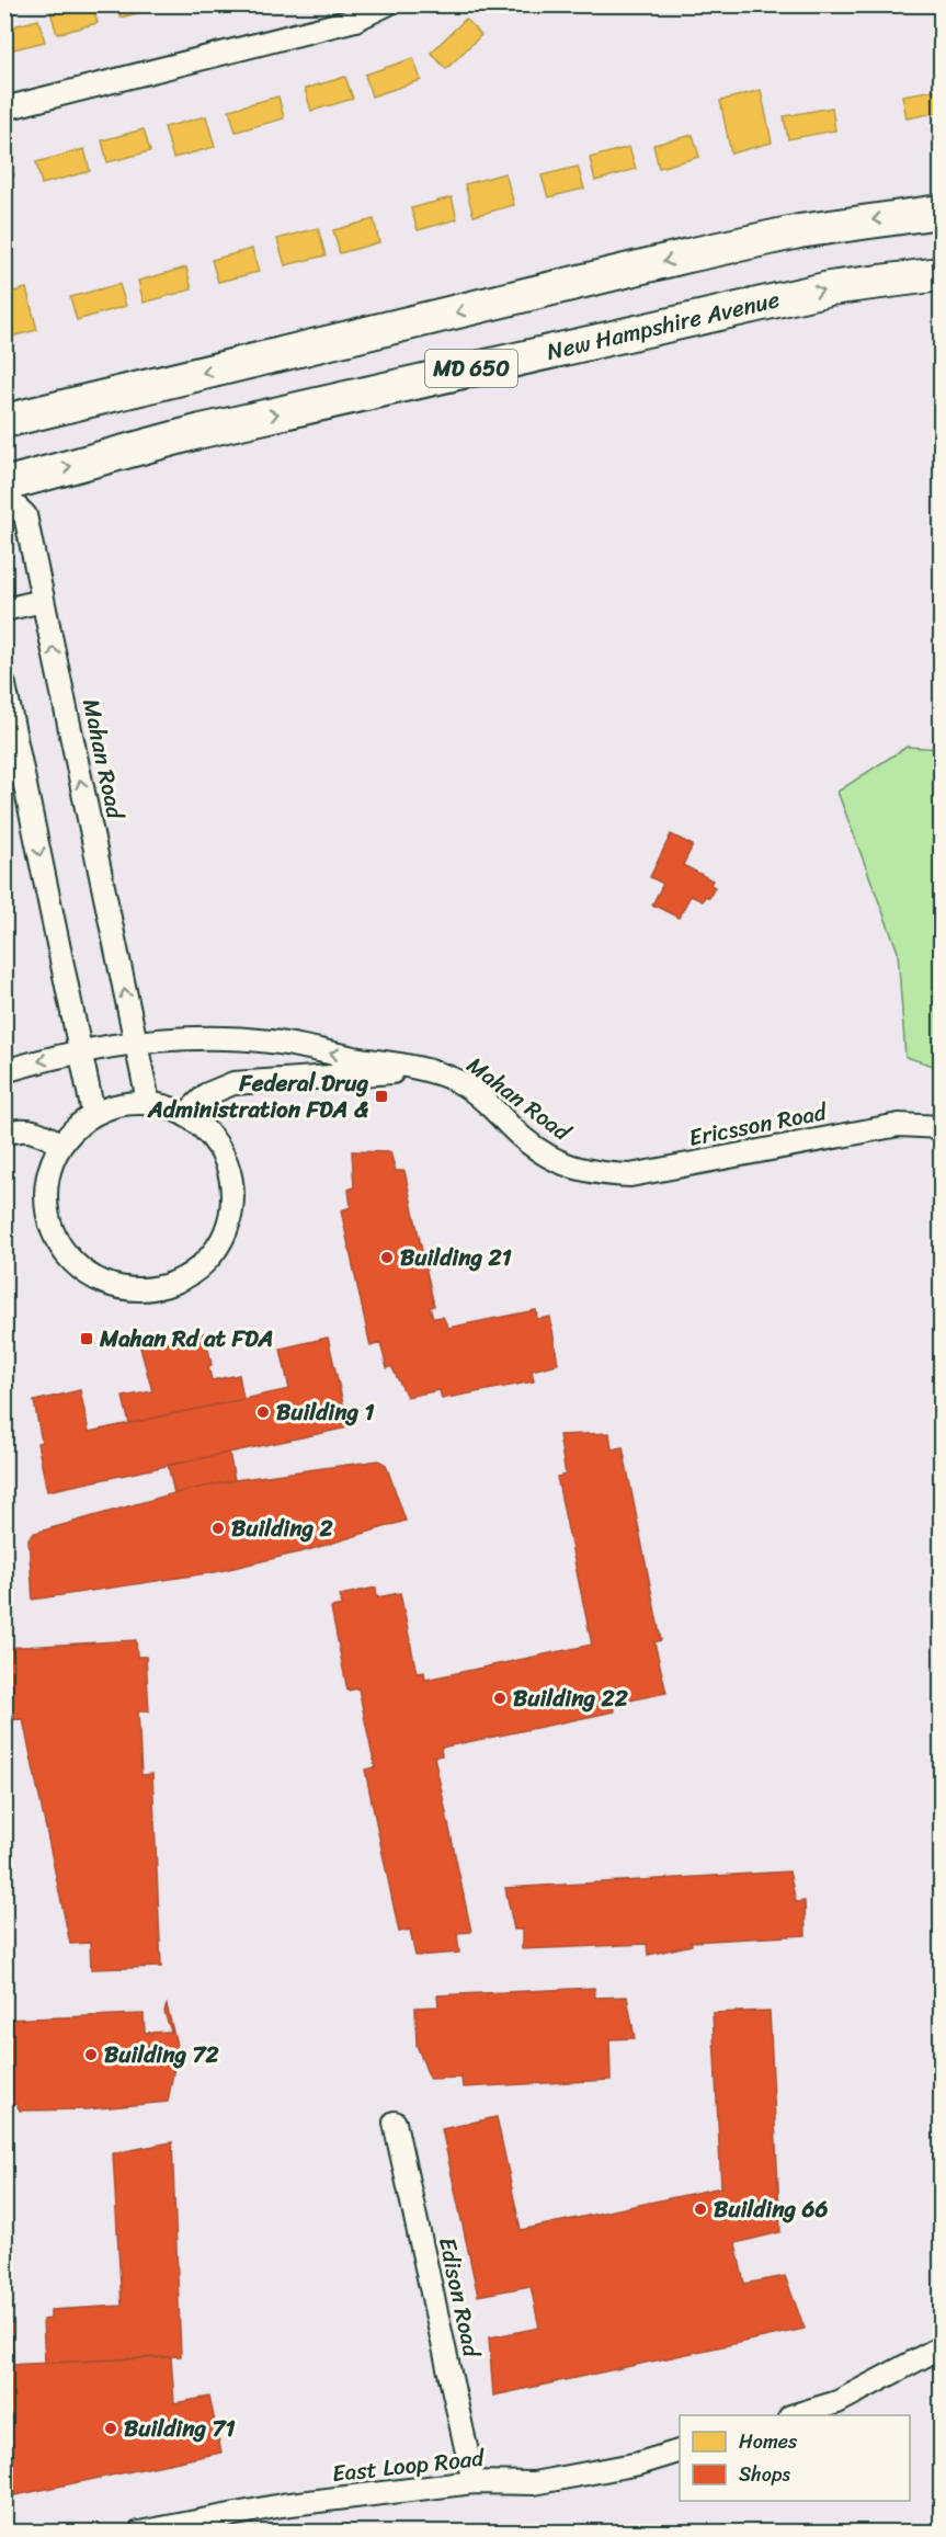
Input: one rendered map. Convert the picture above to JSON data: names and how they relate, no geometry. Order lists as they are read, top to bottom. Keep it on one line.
{"streets":{"main road":["New Hampshire Avenue","MD 650"],"street":["Mahan Road","Ericsson Road","Edison Road","East Loop Road"]},"crossings":[["Mahan Road","Ericsson Road"],["Edison Road","East Loop Road"]],"places":{"transit":["Federal Drug Administration FDA &","Mahan Rd at FDA"],"other":["Building 21","Building 1","Building 2","Building 22","Building 72","Building 66","Building 71"]},"legend":["Homes","Shops"]}
